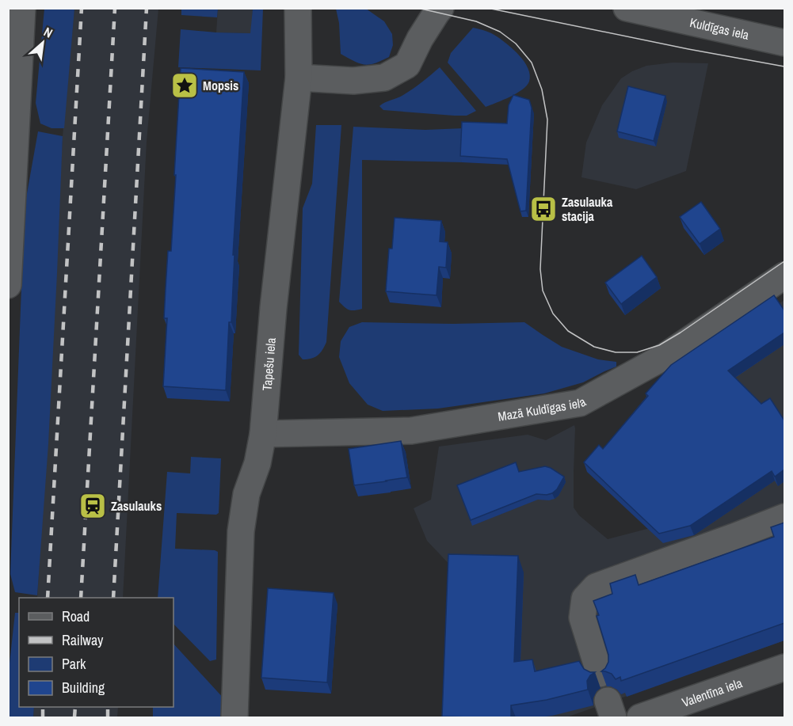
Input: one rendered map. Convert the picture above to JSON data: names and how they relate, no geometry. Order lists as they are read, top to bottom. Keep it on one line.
{"streets":{"street":["Kuldīgas iela","Tapešu iela","Mazā Kuldīgas iela","Valentīna iela"]},"crossings":[["Tapešu iela","Mazā Kuldīgas iela"]],"places":{"place":["Mopsis"],"bus stop":["Zasulauka stacija"],"station":["Zasulauks"]},"legend":["Road","Railway","Park","Building"],"north":"top right"}
